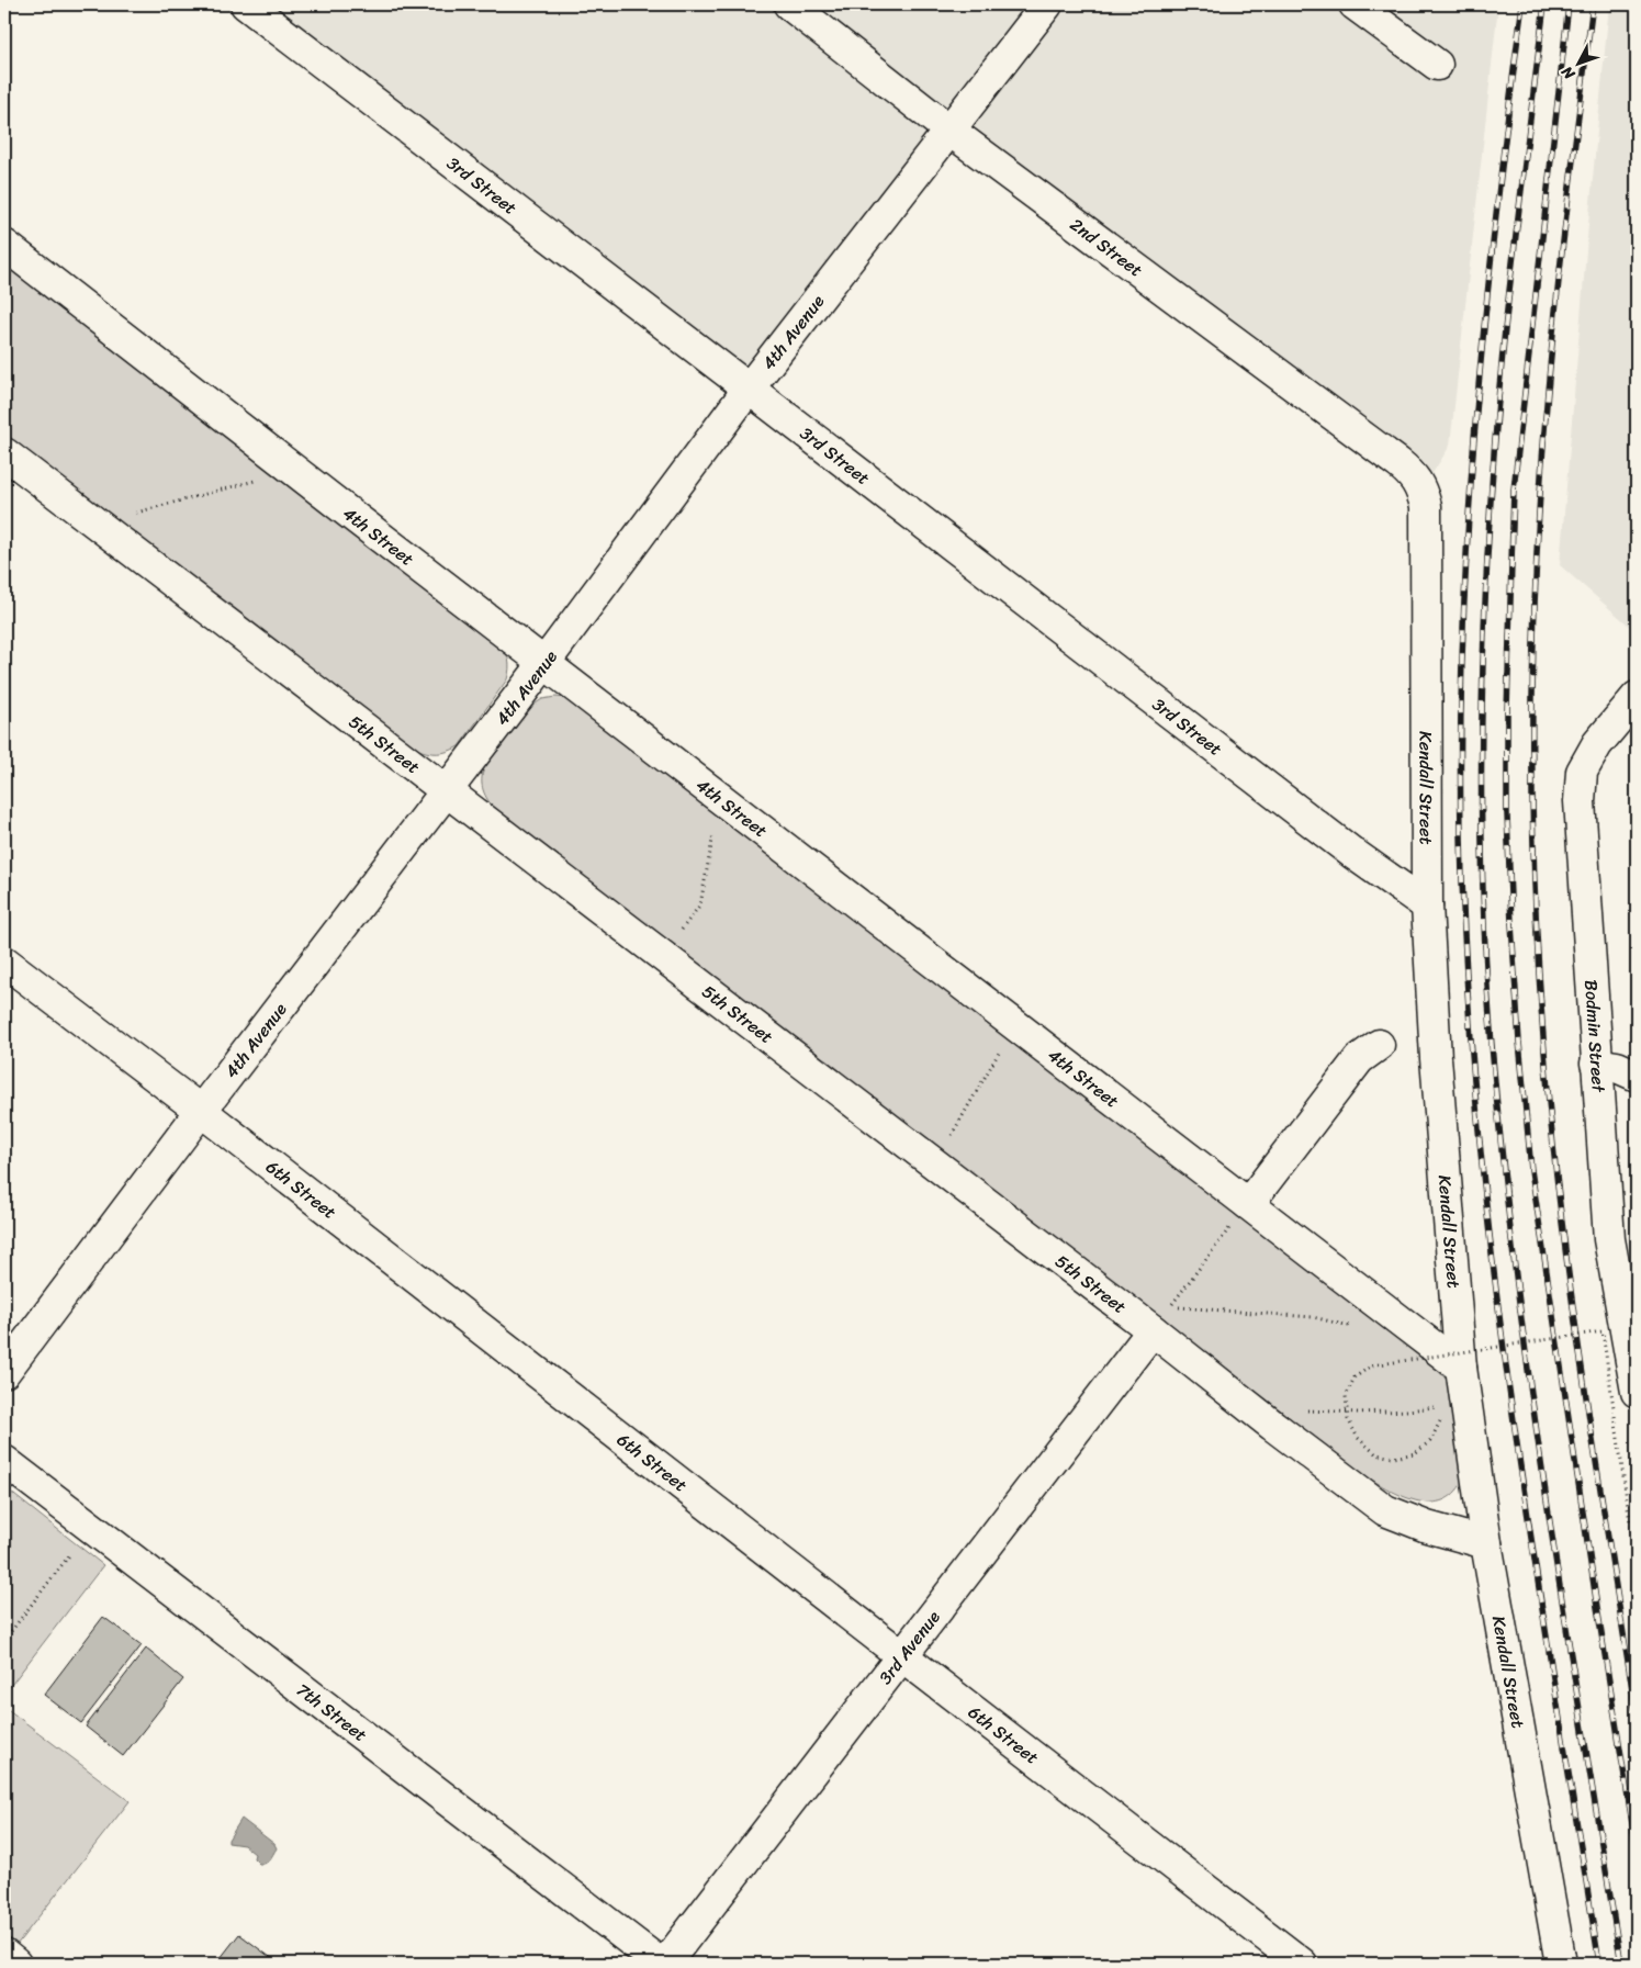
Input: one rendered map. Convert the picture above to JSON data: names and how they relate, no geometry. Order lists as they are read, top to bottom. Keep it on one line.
{"streets":{"street":["3rd Street","2nd Street","4th Avenue","4th Street","5th Street","Kendall Street","Bodmin Street","6th Street","3rd Avenue","7th Street"]},"crossings":[["3rd Street","4th Avenue"],["3rd Street","Kendall Street"],["2nd Street","4th Avenue"],["2nd Street","Kendall Street"],["4th Avenue","4th Street"],["4th Avenue","5th Street"],["4th Avenue","6th Street"],["4th Street","Kendall Street"],["5th Street","Kendall Street"],["5th Street","3rd Avenue"],["6th Street","3rd Avenue"]],"north":"bottom left"}
